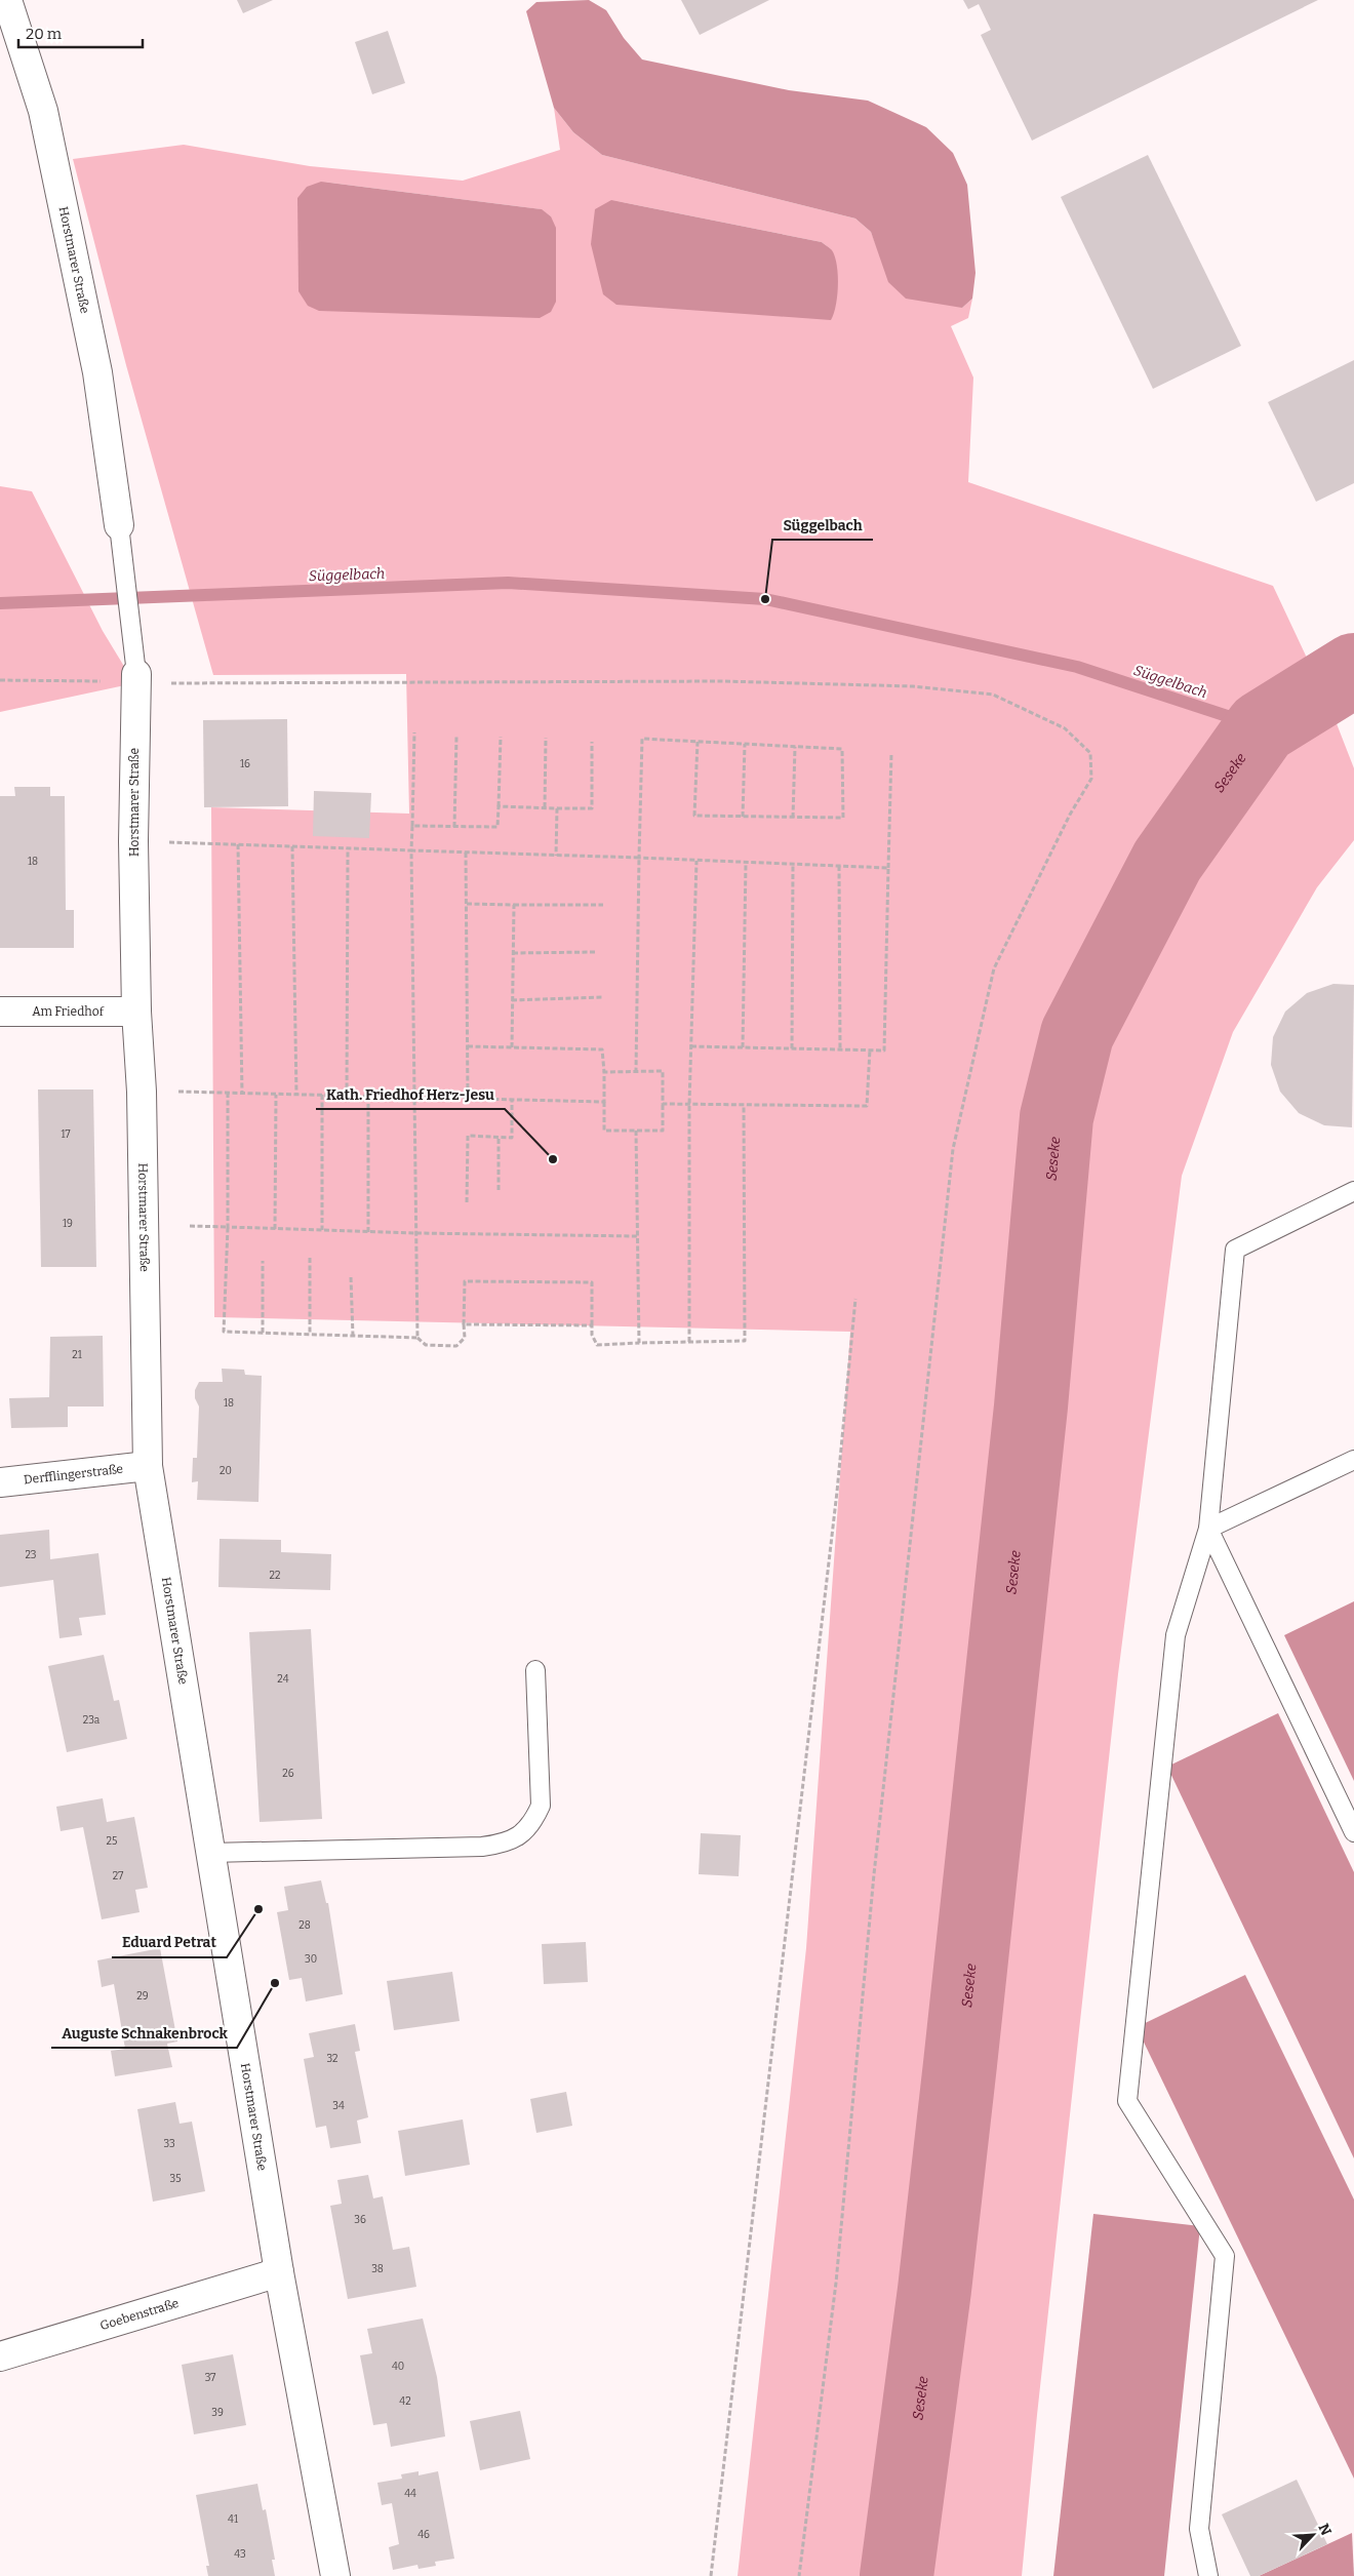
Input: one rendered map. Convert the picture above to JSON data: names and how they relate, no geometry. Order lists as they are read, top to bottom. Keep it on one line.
{"streets":{"street":["Horstmarer Straße","Am Friedhof","Derfflingerstraße","Goebenstraße"]},"crossings":[["Horstmarer Straße","Am Friedhof"],["Horstmarer Straße","Derfflingerstraße"],["Horstmarer Straße","Goebenstraße"]],"water":["Süggelbach","Seseke"],"places":["Süggelbach","Kath. Friedhof Herz-Jesu","Eduard Petrat","Auguste Schnakenbrock"],"house_numbers":["16","18","17","19","21","18","20","23","22","24","23a","26","25","27","28","30","29","32","34","33","35","36","38","40","37","42","39","44","41","46","43"],"scale_bar":"20 m","north":"top right"}
